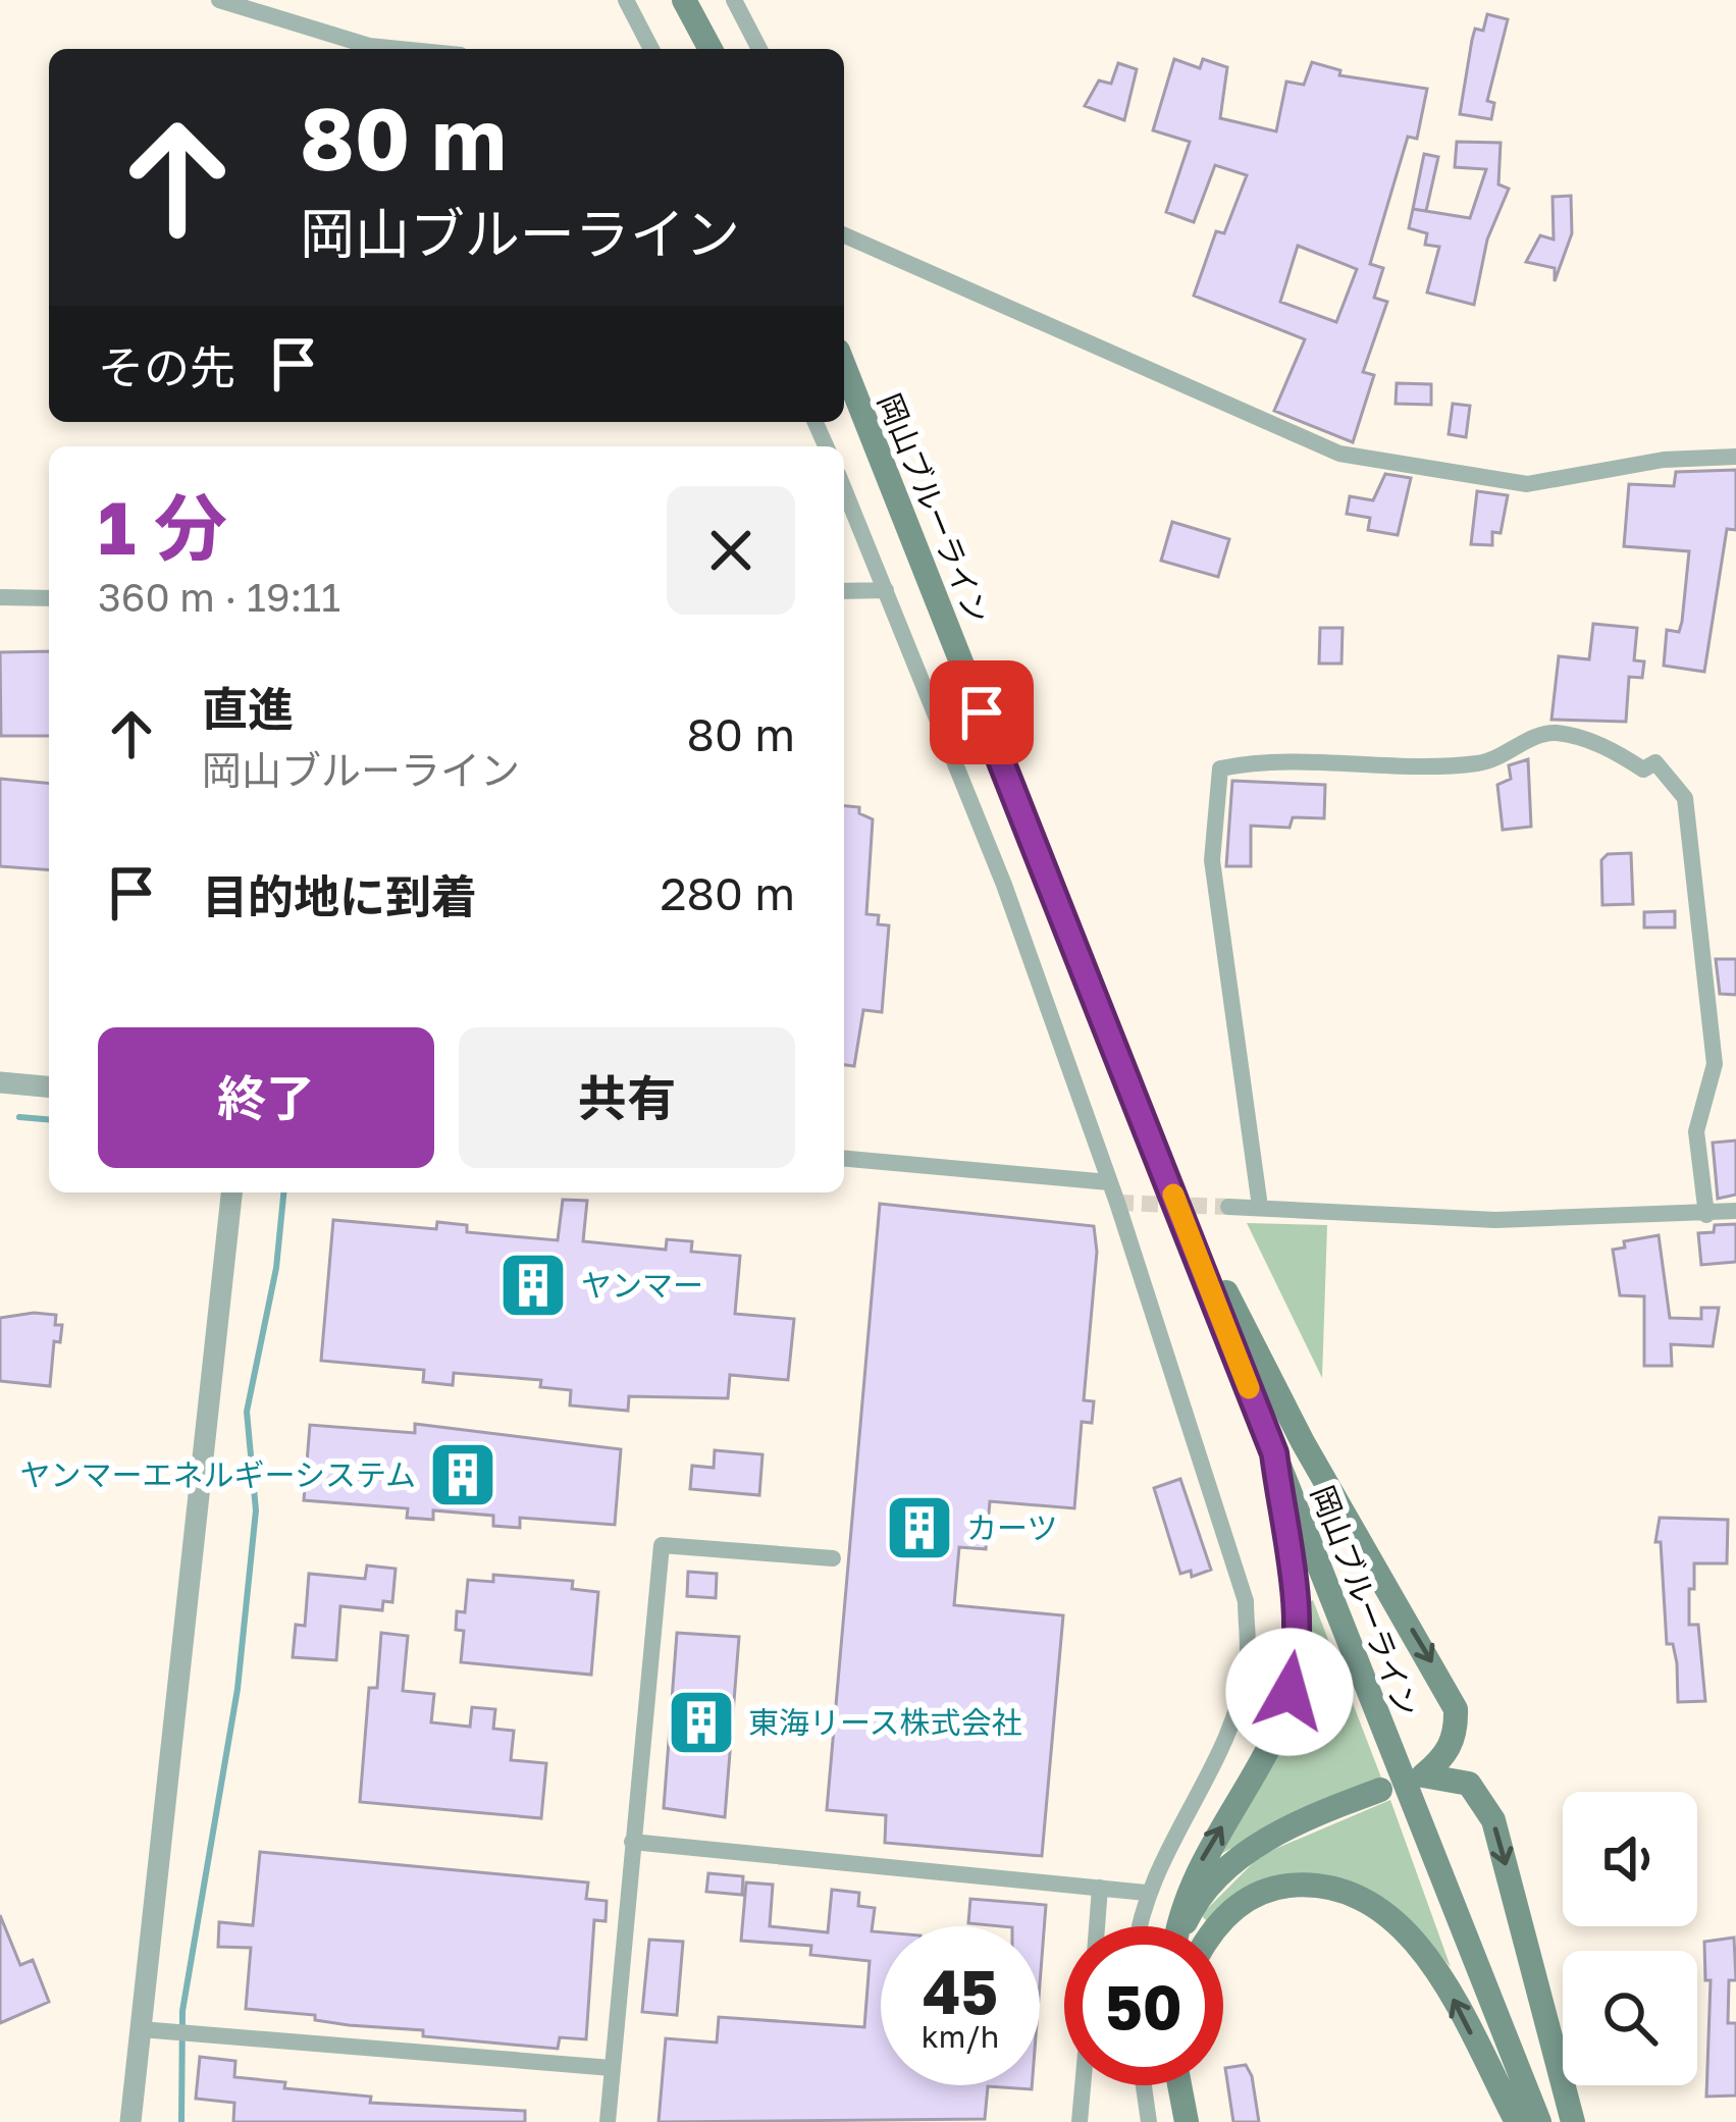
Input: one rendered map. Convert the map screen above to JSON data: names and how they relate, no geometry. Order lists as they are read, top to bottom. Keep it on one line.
{"streets":{"main road":["岡山ブルーライン"]},"places":{"building":["ヤンマー","ヤンマーエネルギーシステム","カーツ","東海リース株式会社"]},"page":{"turn":["80 m","岡山ブルーライン"],"then":"その先","heading":["1 分","360 m · 19:11"],"list":[{"name":"直進","note":"岡山ブルーライン","value":"80 m"},{"name":"目的地に到着","value":"280 m"}],"buttons":["終了","共有"],"speed":"45 km/h","limit":"50"}}
